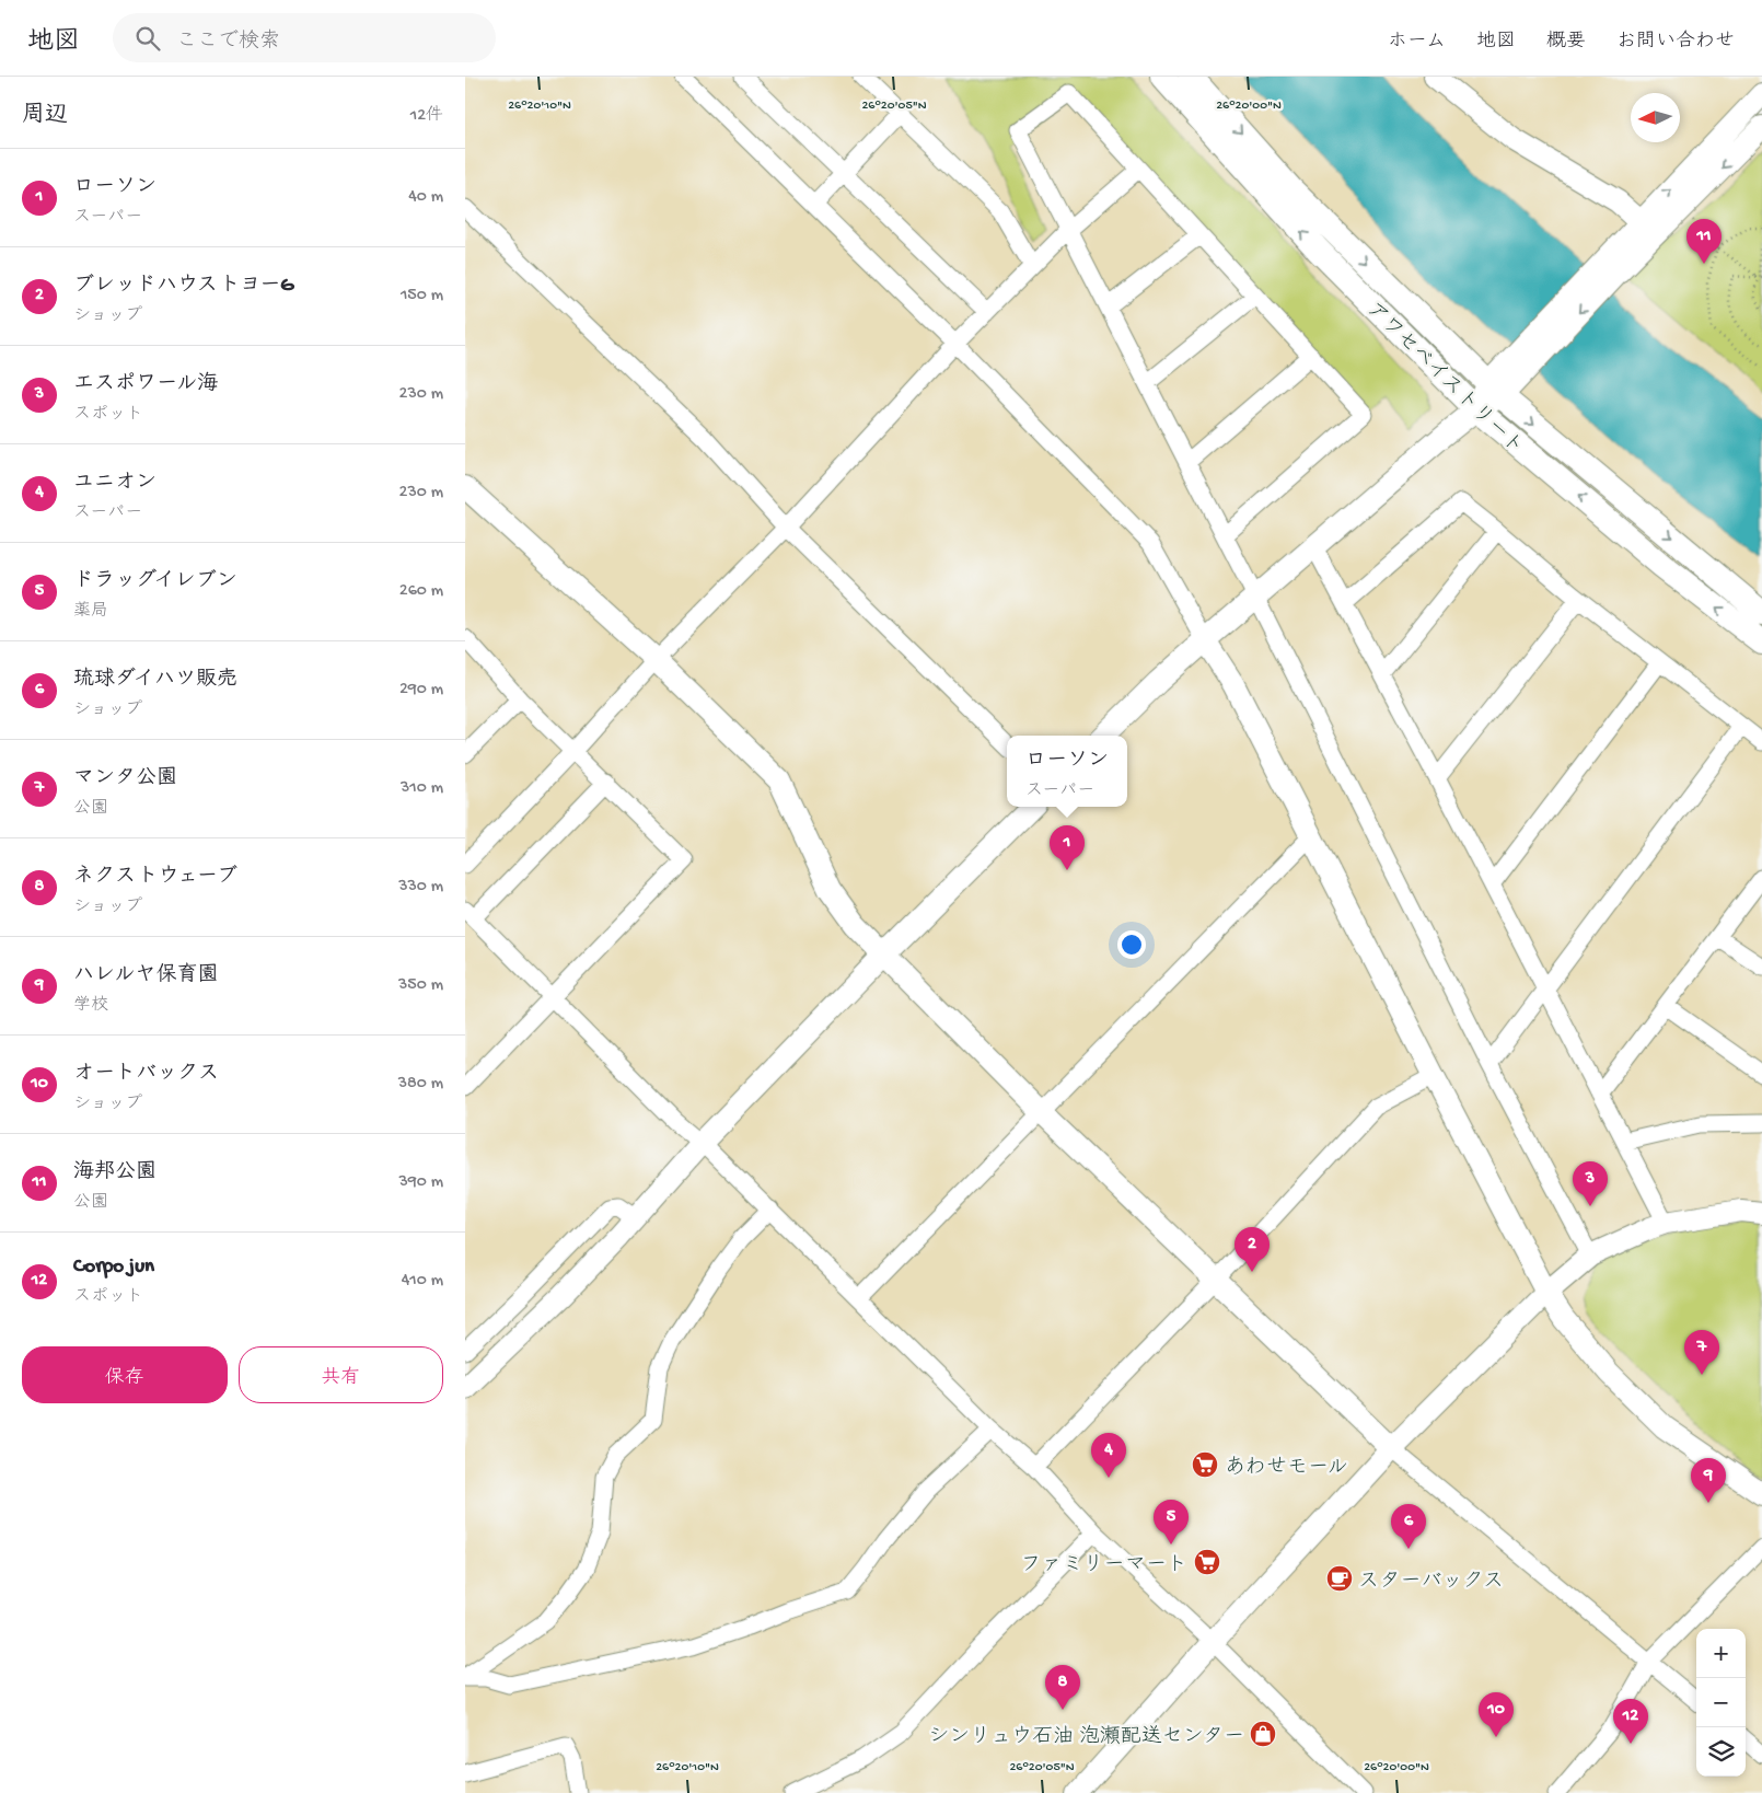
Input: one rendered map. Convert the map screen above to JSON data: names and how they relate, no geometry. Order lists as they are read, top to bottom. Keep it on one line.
{"streets":{"main road":["アワセベイストリート"]},"places":{"supermarket":["あわせモール","ファミリーマート"],"cafe":["スターバックス"],"shop":["シンリュウ石油 泡瀬配送センター"]},"north":"left","page":{"header":"地図","search":"ここで検索","nav":["ホーム","地図","概要","お問い合わせ"],"heading":["周辺","12件"],"list":[{"mark":"1","name":"ローソン","note":"スーパー","value":"40 m"},{"mark":"2","name":"ブレッドハウストヨーG","note":"ショップ","value":"150 m"},{"mark":"3","name":"エスポワール海","note":"スポット","value":"230 m"},{"mark":"4","name":"ユニオン","note":"スーパー","value":"230 m"},{"mark":"5","name":"ドラッグイレブン","note":"薬局","value":"260 m"},{"mark":"6","name":"琉球ダイハツ販売","note":"ショップ","value":"290 m"},{"mark":"7","name":"マンタ公園","note":"公園","value":"310 m"},{"mark":"8","name":"ネクストウェーブ","note":"ショップ","value":"330 m"},{"mark":"9","name":"ハレルヤ保育園","note":"学校","value":"350 m"},{"mark":"10","name":"オートバックス","note":"ショップ","value":"380 m"},{"mark":"11","name":"海邦公園","note":"公園","value":"390 m"},{"mark":"12","name":"Corpo jun","note":"スポット","value":"410 m"}],"pins":["11","1","3","2","7","4","9","5","6","8","10","12"],"popup":["ローソン","スーパー"],"buttons":["保存","共有"],"map_buttons":["+","−"]},"coordinates":["26°20'10\"N","26°20'05\"N","26°20'00\"N"]}
